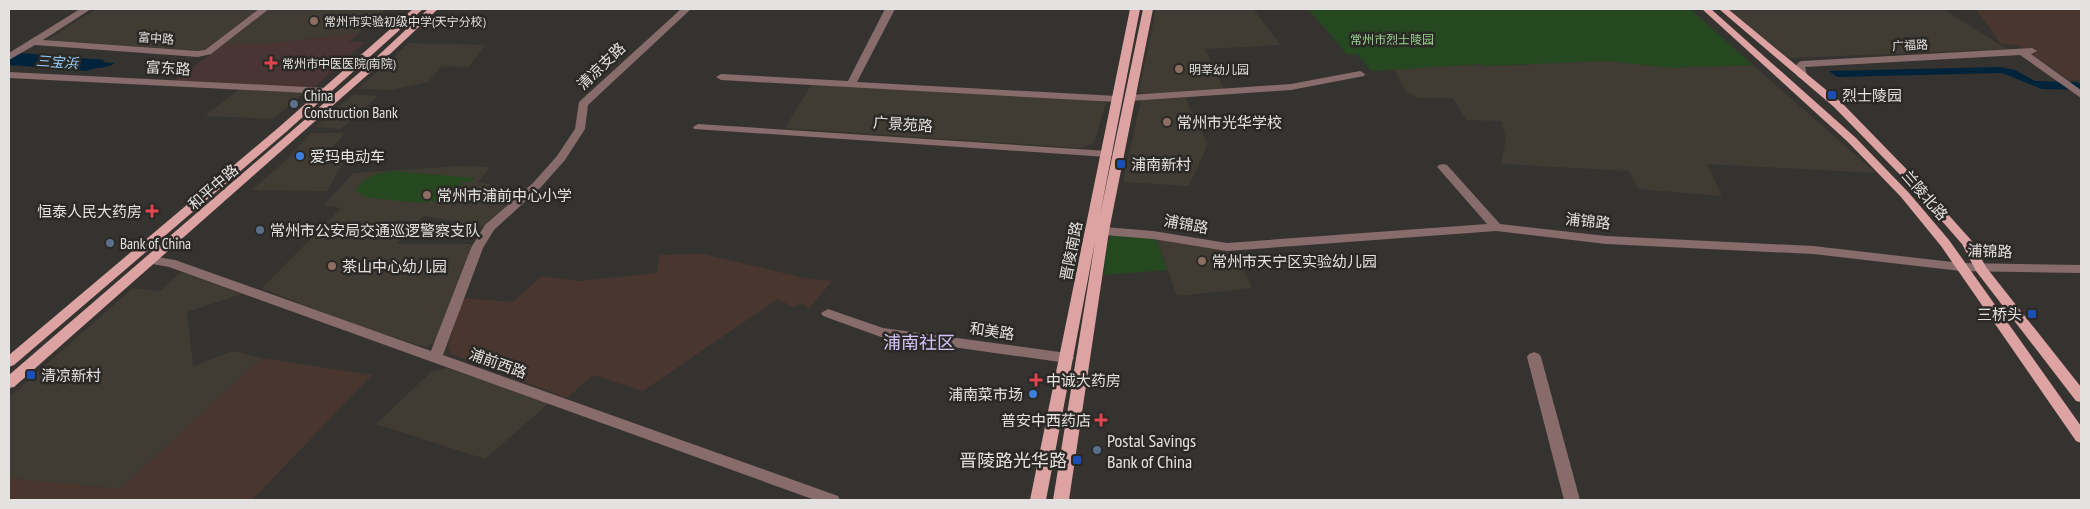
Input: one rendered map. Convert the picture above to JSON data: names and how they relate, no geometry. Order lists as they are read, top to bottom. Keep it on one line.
{"streets":{"main road":["和平中路","兰陵北路","晋陵南路"],"street":["富中路","广福路","清凉支路","富东路","广景苑路","浦锦路","和美路","浦前西路"]},"crossings":[["广福路","兰陵北路"],["清凉支路","浦前西路"],["富东路","和平中路"],["广景苑路","晋陵南路"],["和平中路","浦前西路"],["兰陵北路","浦锦路"],["浦锦路","晋陵南路"],["晋陵南路","和美路"]],"districts":["浦南社区"],"water":["三宝浜"],"parks":["常州市烈士陵园"],"places":{"other":["常州市实验初级中学(天宁分校)","明莘幼儿园","China Construction Bank","常州市光华学校","爱玛电动车","常州市浦前中心小学","常州市公安局交通巡逻警察支队","Bank of China","常州市天宁区实验幼儿园","茶山中心幼儿园","浦南菜市场","Postal Savings Bank of China"],"health":["常州市中医医院(南院)","恒泰人民大药房","中诚大药房","普安中西药店"],"transit":["烈士陵园","浦南新村","三桥头","清凉新村","晋陵路光华路"]}}
